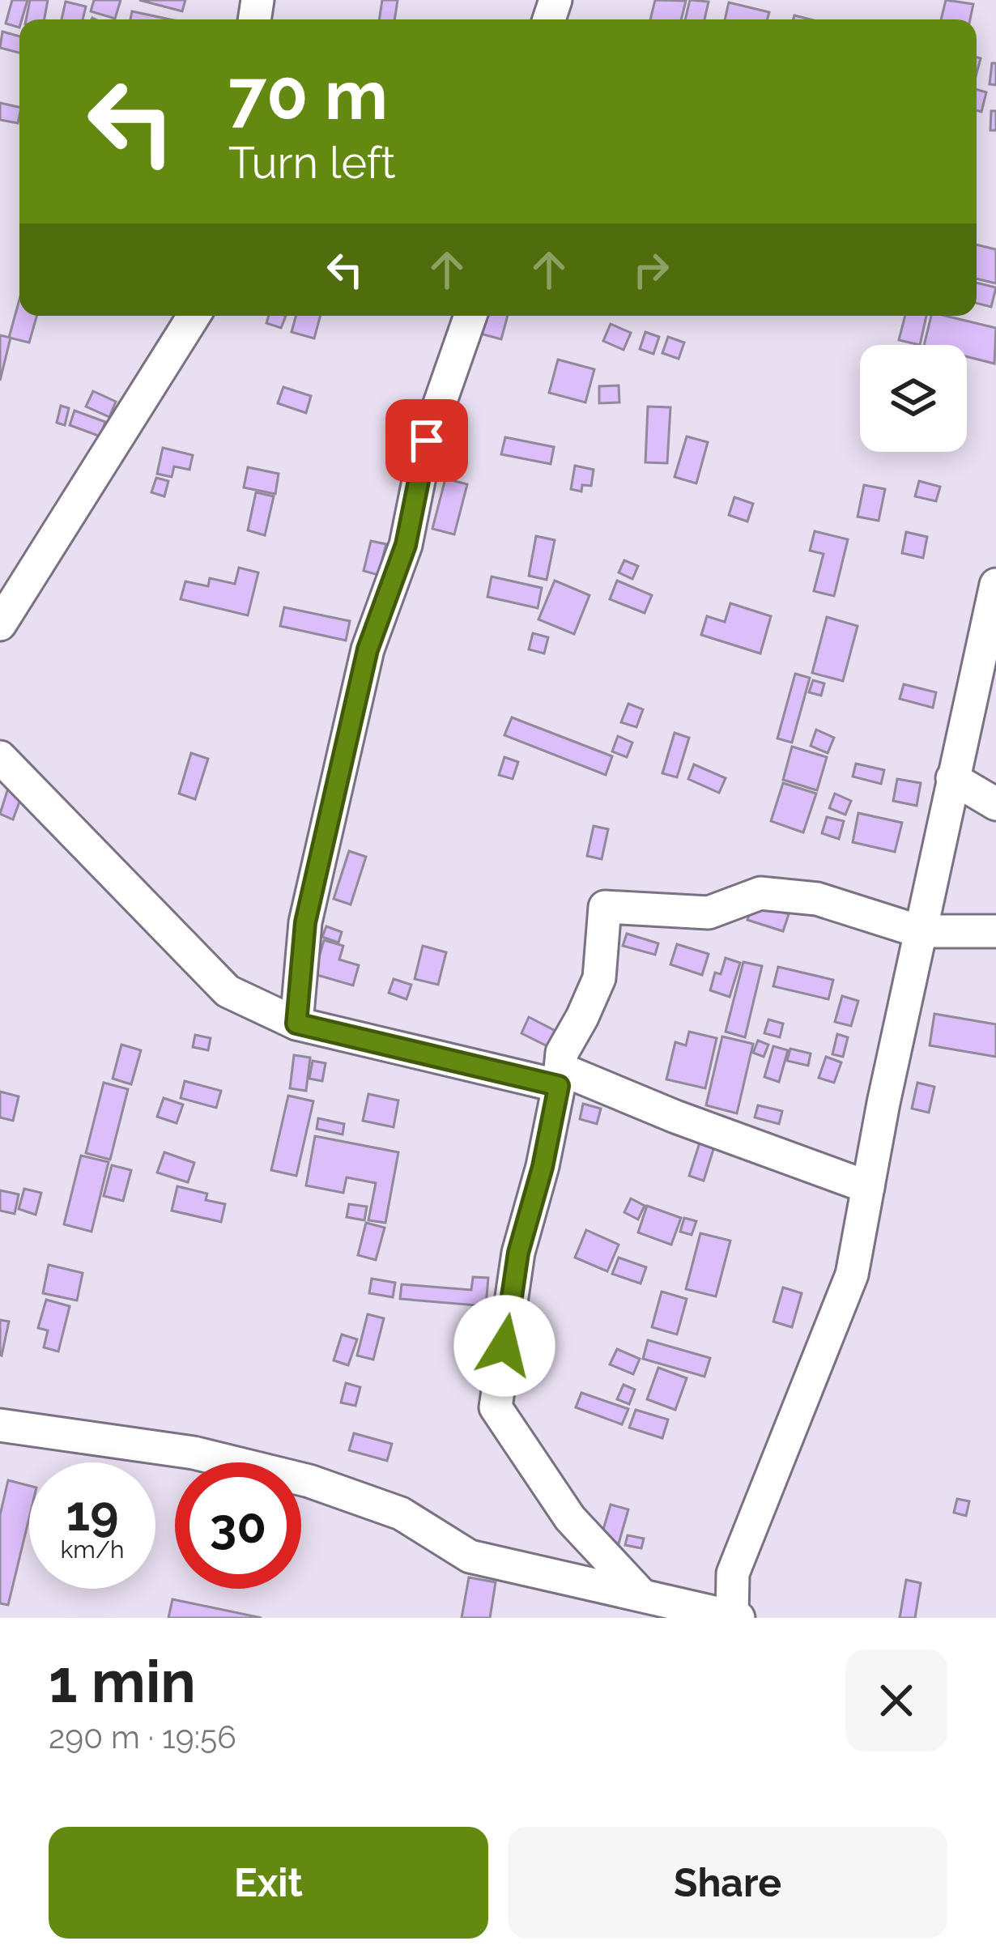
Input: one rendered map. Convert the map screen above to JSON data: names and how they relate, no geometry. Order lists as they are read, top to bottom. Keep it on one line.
{"page":{"turn":["70 m","Turn left"],"speed":"19 km/h","limit":"30","heading":["1 min","290 m · 19:56"],"buttons":["Exit","Share"]}}
